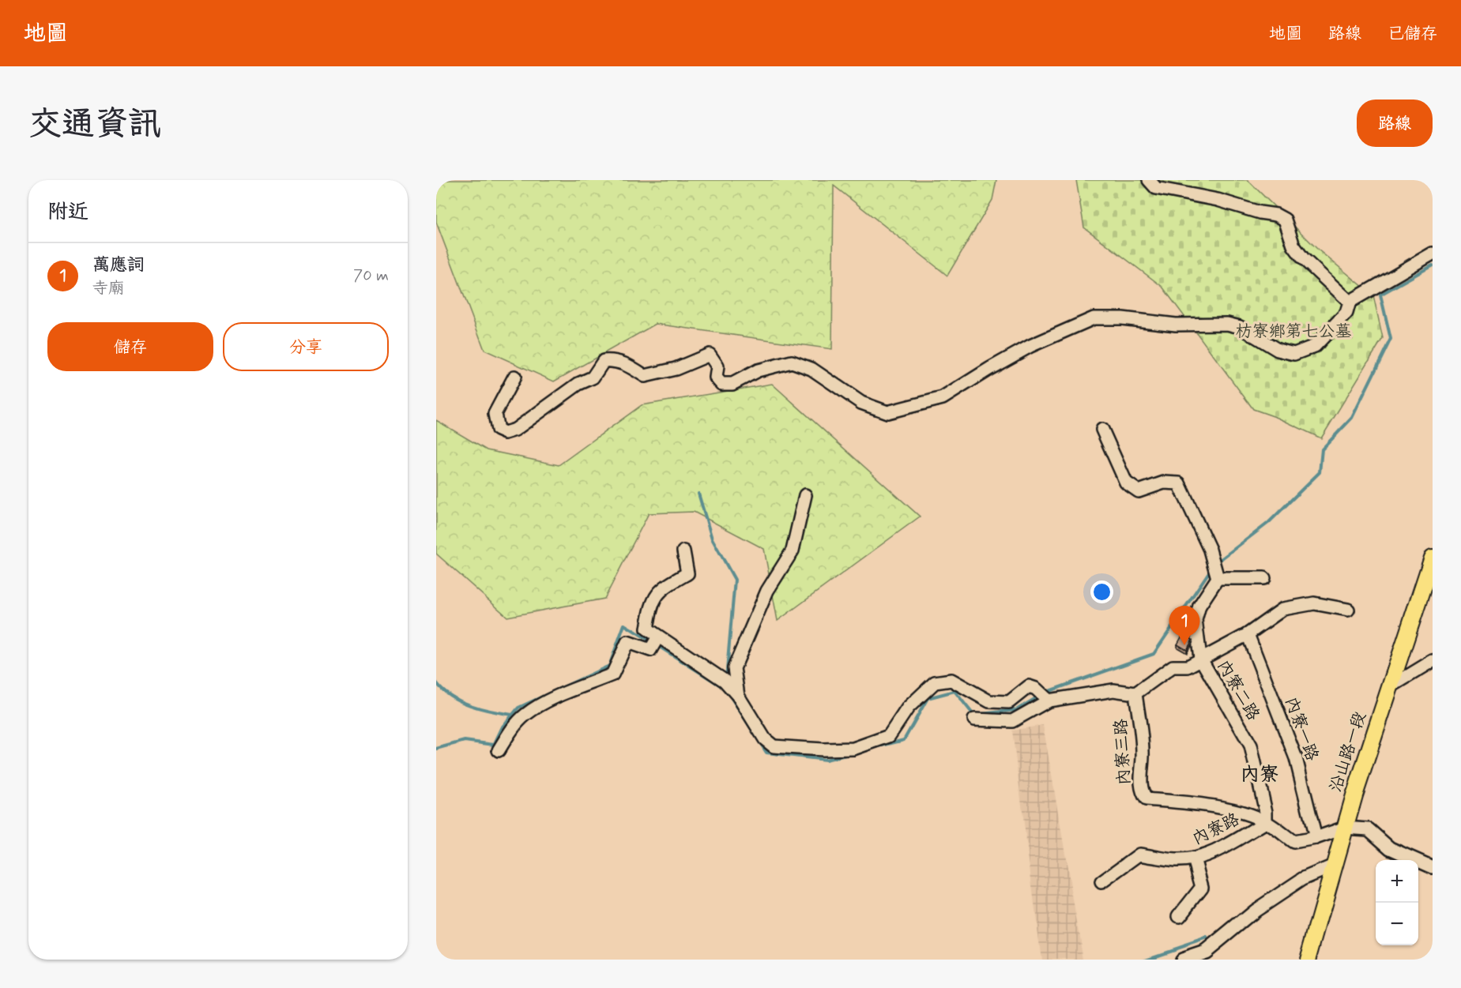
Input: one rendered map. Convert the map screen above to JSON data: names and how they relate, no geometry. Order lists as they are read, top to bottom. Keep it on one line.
{"streets":{"main road":["沿山路一段"],"street":["內寮二路","內寮一路","內寮三路","內寮路"]},"crossings":[["內寮二路","內寮三路"],["內寮二路","內寮路"],["內寮一路","內寮路"],["內寮三路","內寮路"],["沿山路一段","內寮路"]],"districts":["内寮"],"parks":["枋寮鄉第七公墓"],"page":{"header":"地圖","nav":["地圖","路線","已儲存"],"buttons":["路線",["儲存","分享"]],"title":"交通資訊","heading":"附近","list":[{"mark":"1","name":"萬應詞","note":"寺廟","value":"70 m"}],"pins":"1","map_buttons":["+","−"]}}
